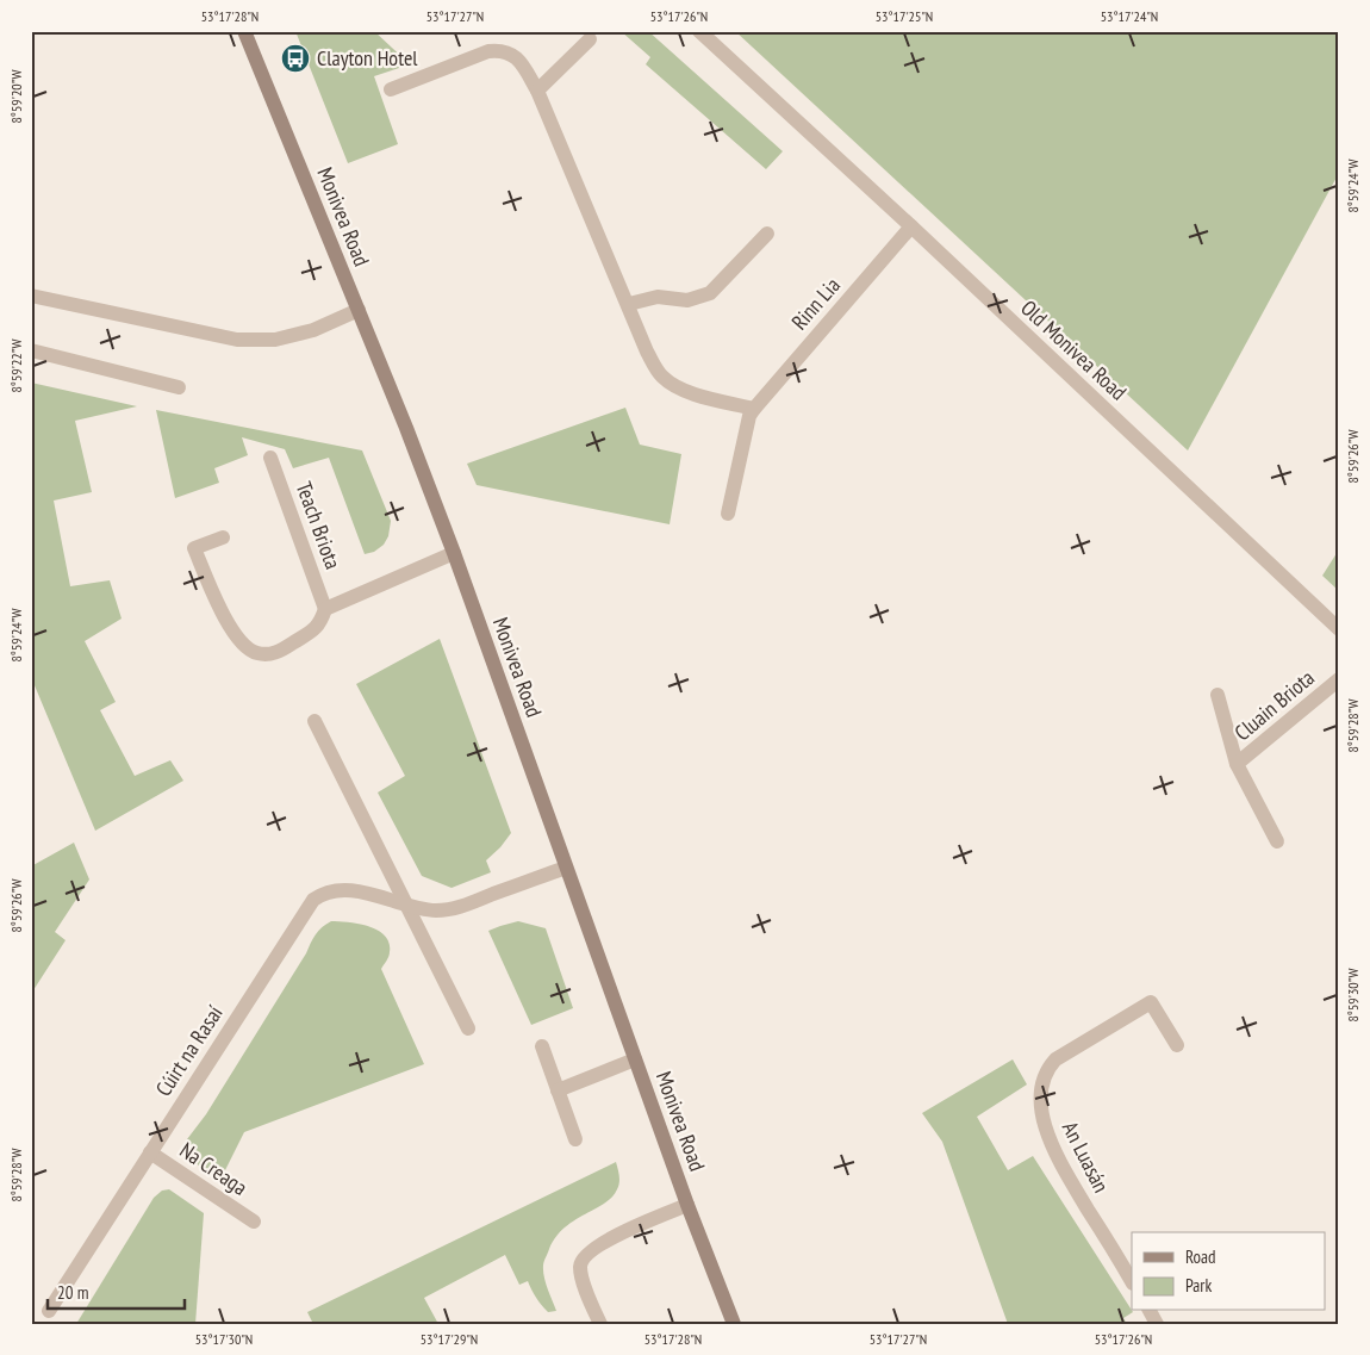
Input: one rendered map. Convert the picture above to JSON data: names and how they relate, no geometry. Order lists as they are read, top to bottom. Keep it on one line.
{"streets":{"main road":["Monivea Road"],"street":["Rinn Lia","Old Monivea Road","Teach Briota","Cluain Briota","Cúirt na Rasaí","An Luasán","Na Creaga"]},"crossings":[["Monivea Road","Cúirt na Rasaí"],["Rinn Lia","Old Monivea Road"],["Cúirt na Rasaí","Na Creaga"]],"places":{"bus stop":["Clayton Hotel"]},"legend":["Road","Park"],"scale_bar":"20 m","coordinates":["53°17'28\"N","53°17'27\"N","53°17'26\"N","53°17'25\"N","53°17'24\"N","8°59'20\"W","8°59'24\"W","8°59'22\"W","8°59'26\"W","8°59'28\"W","8°59'30\"W","53°17'30\"N","53°17'29\"N"]}
